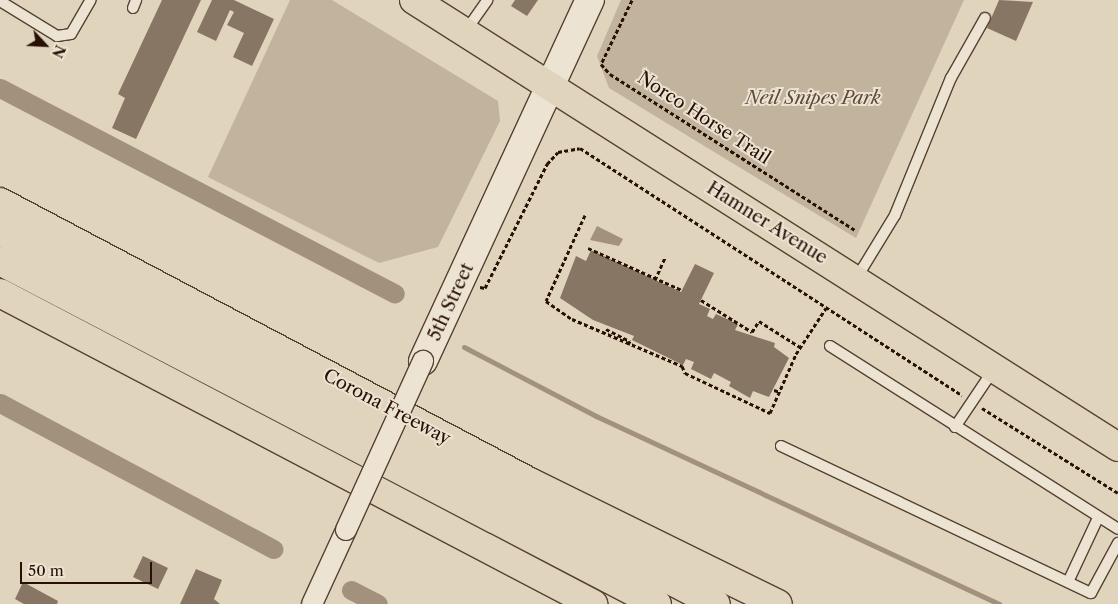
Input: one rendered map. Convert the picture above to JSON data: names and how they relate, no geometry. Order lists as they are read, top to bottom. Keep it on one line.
{"streets":{"main road":["Hamner Avenue","Corona Freeway"],"street":["5th Street"],"path":["Norco Horse Trail"]},"crossings":[["Hamner Avenue","5th Street"]],"parks":["Neil Snipes Park"],"scale_bar":"50 m","north":"bottom right"}
